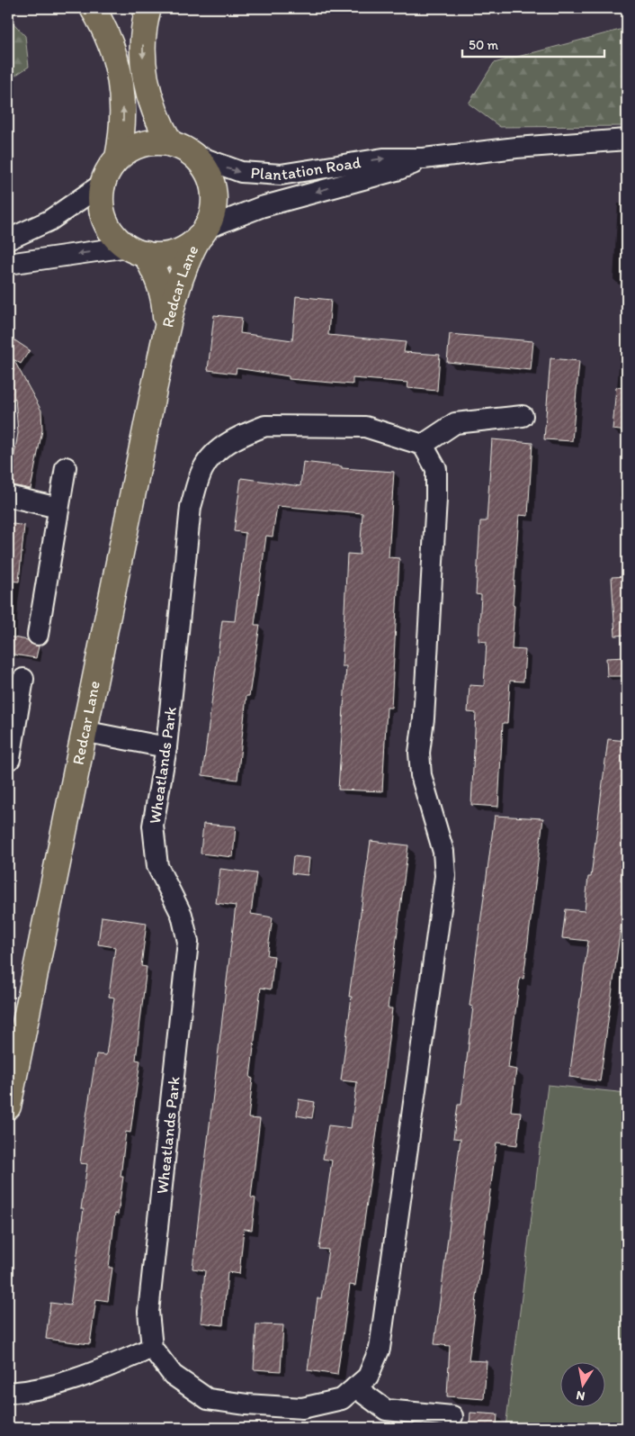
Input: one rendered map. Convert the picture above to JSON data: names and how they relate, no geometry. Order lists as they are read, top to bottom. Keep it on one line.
{"streets":{"main road":["Redcar Lane"],"street":["Plantation Road","Wheatlands Park"]},"crossings":[["Plantation Road","Redcar Lane"]],"scale_bar":"50 m","north":"bottom"}
